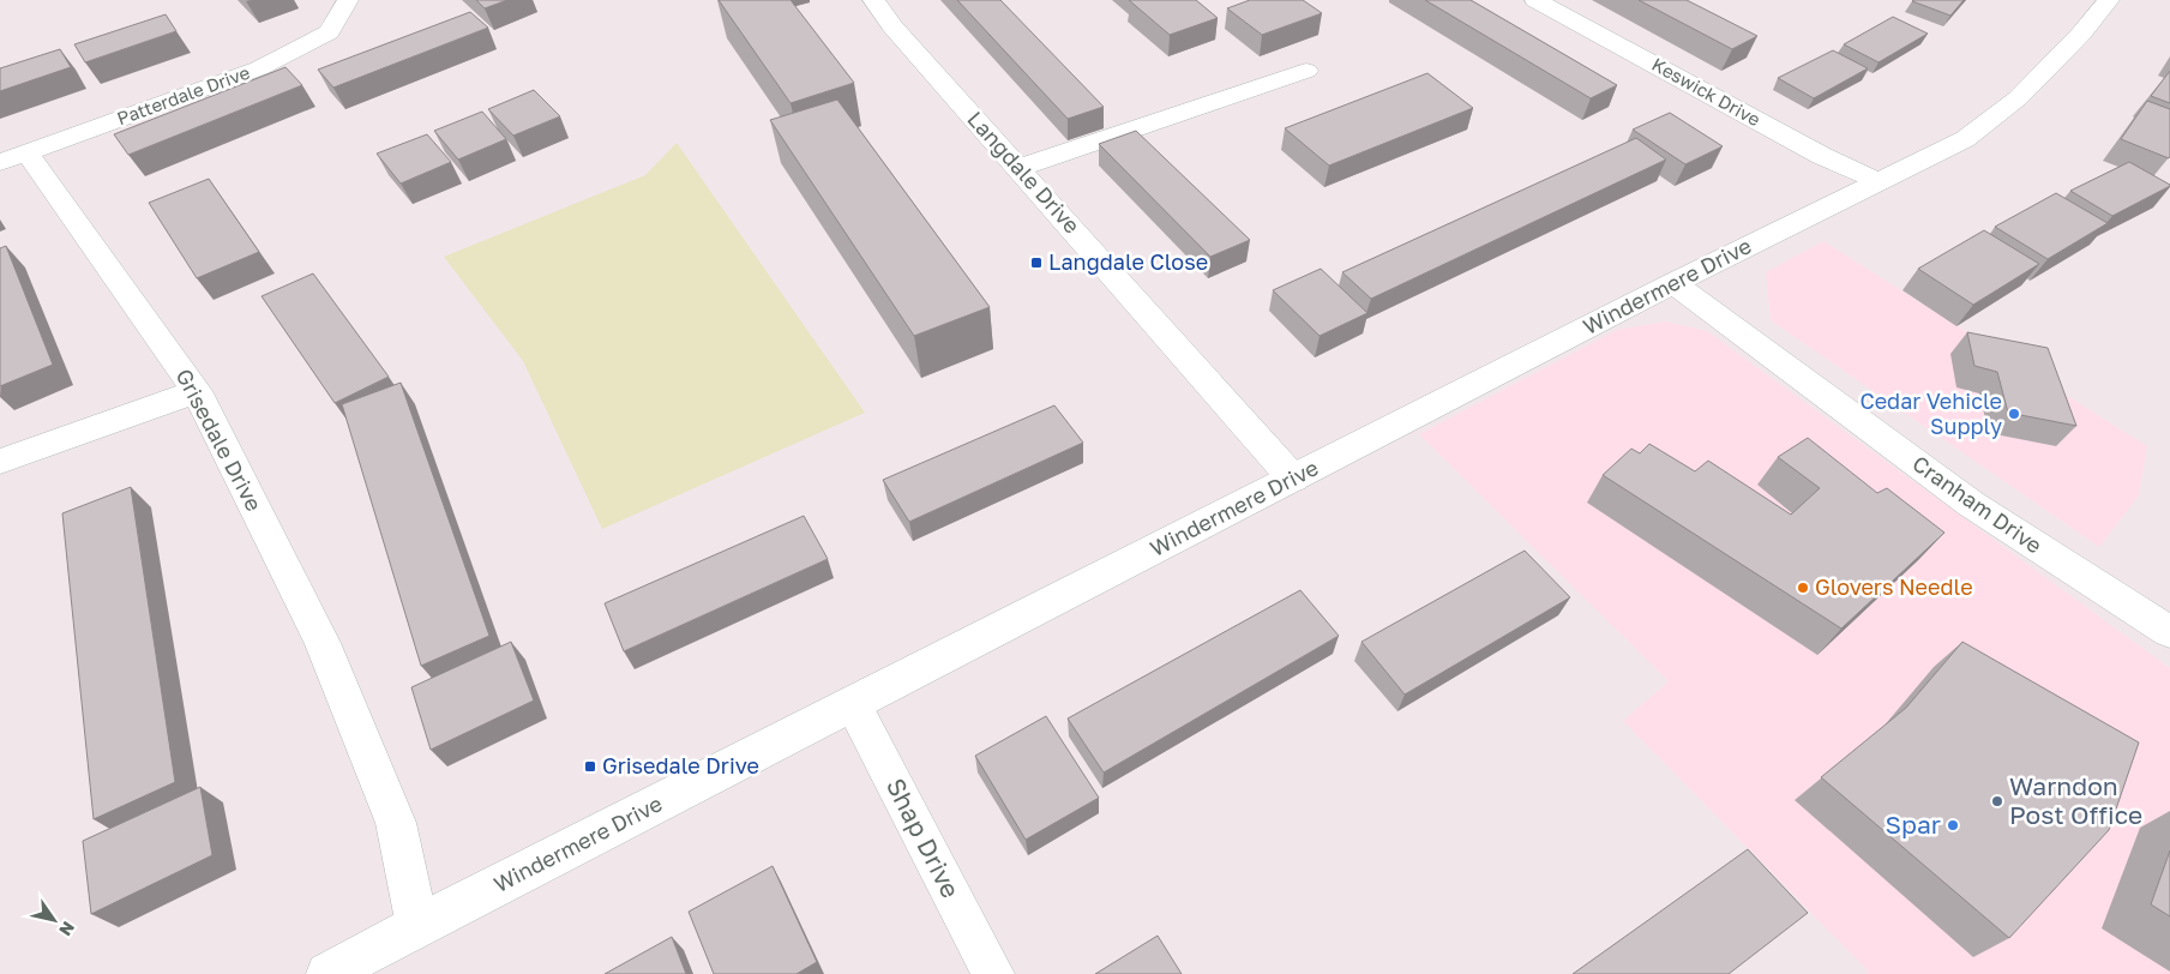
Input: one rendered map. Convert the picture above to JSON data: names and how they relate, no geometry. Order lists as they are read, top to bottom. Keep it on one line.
{"streets":{"street":["Keswick Drive","Patterdale Drive","Langdale Drive","Windermere Drive","Grisedale Drive","Cranham Drive","Shap Drive"]},"crossings":[["Keswick Drive","Windermere Drive"],["Patterdale Drive","Grisedale Drive"],["Langdale Drive","Windermere Drive"],["Windermere Drive","Grisedale Drive"],["Windermere Drive","Cranham Drive"],["Windermere Drive","Shap Drive"]],"places":{"transit":["Langdale Close","Grisedale Drive"],"other":["Cedar Vehicle Supply","Glovers Needle","Warndon Post Office","Spar"]},"north":"bottom right"}
